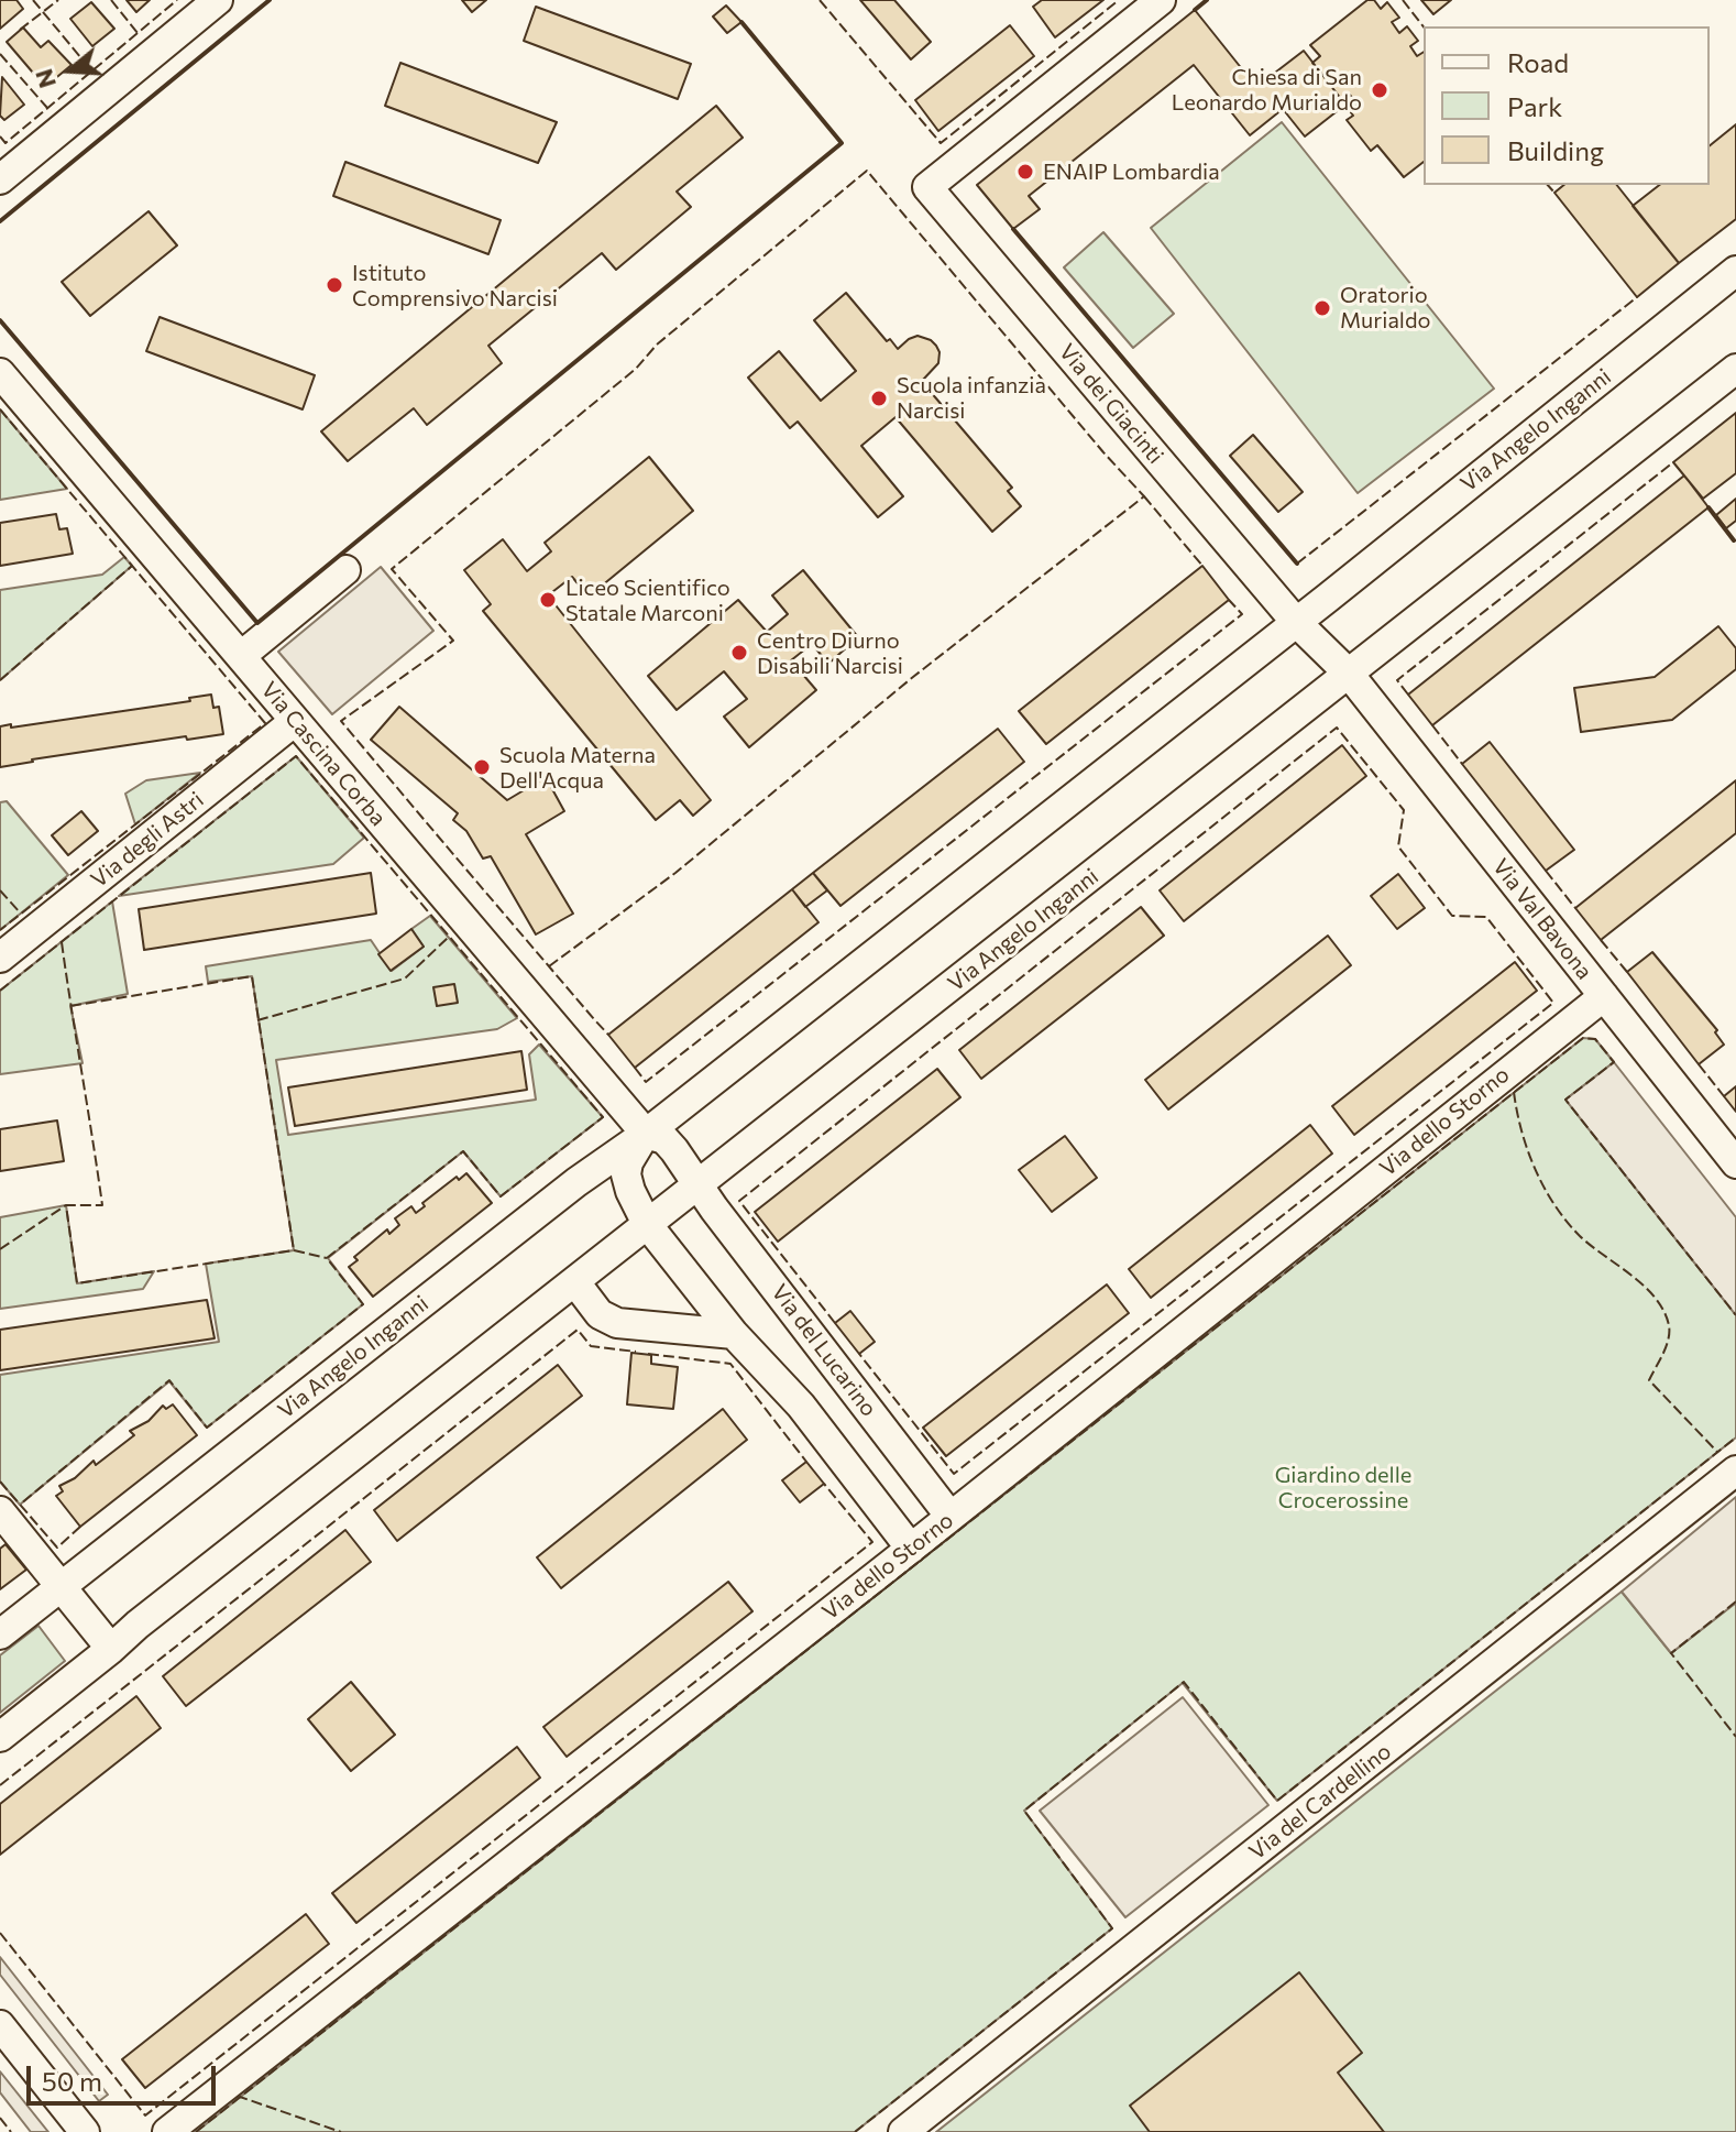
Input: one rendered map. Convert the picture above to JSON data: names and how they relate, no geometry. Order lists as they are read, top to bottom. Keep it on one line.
{"streets":{"street":["Via dei Giacinti","Via Angelo Inganni","Via Cascina Corba","Via degli Astri","Via Val Bavona","Via dello Storno","Via del Lucarino","Via del Cardellino"]},"crossings":[["Via dei Giacinti","Via Angelo Inganni"],["Via Angelo Inganni","Via Cascina Corba"],["Via Angelo Inganni","Via Val Bavona"],["Via Angelo Inganni","Via del Lucarino"],["Via Cascina Corba","Via degli Astri"],["Via Val Bavona","Via dello Storno"],["Via dello Storno","Via del Lucarino"]],"parks":["Giardino delle Crocerossine"],"places":["Chiesa di San Leonardo Murialdo","ENAIP Lombardia","Istituto Comprensivo Narcisi","Oratorio Murialdo","Scuola infanzia Narcisi","Liceo Scientifico Statale Marconi","Centro Diurno Disabili Narcisi","Scuola Materna Dell'Acqua"],"legend":["Road","Park","Building"],"scale_bar":"50 m","north":"left"}
